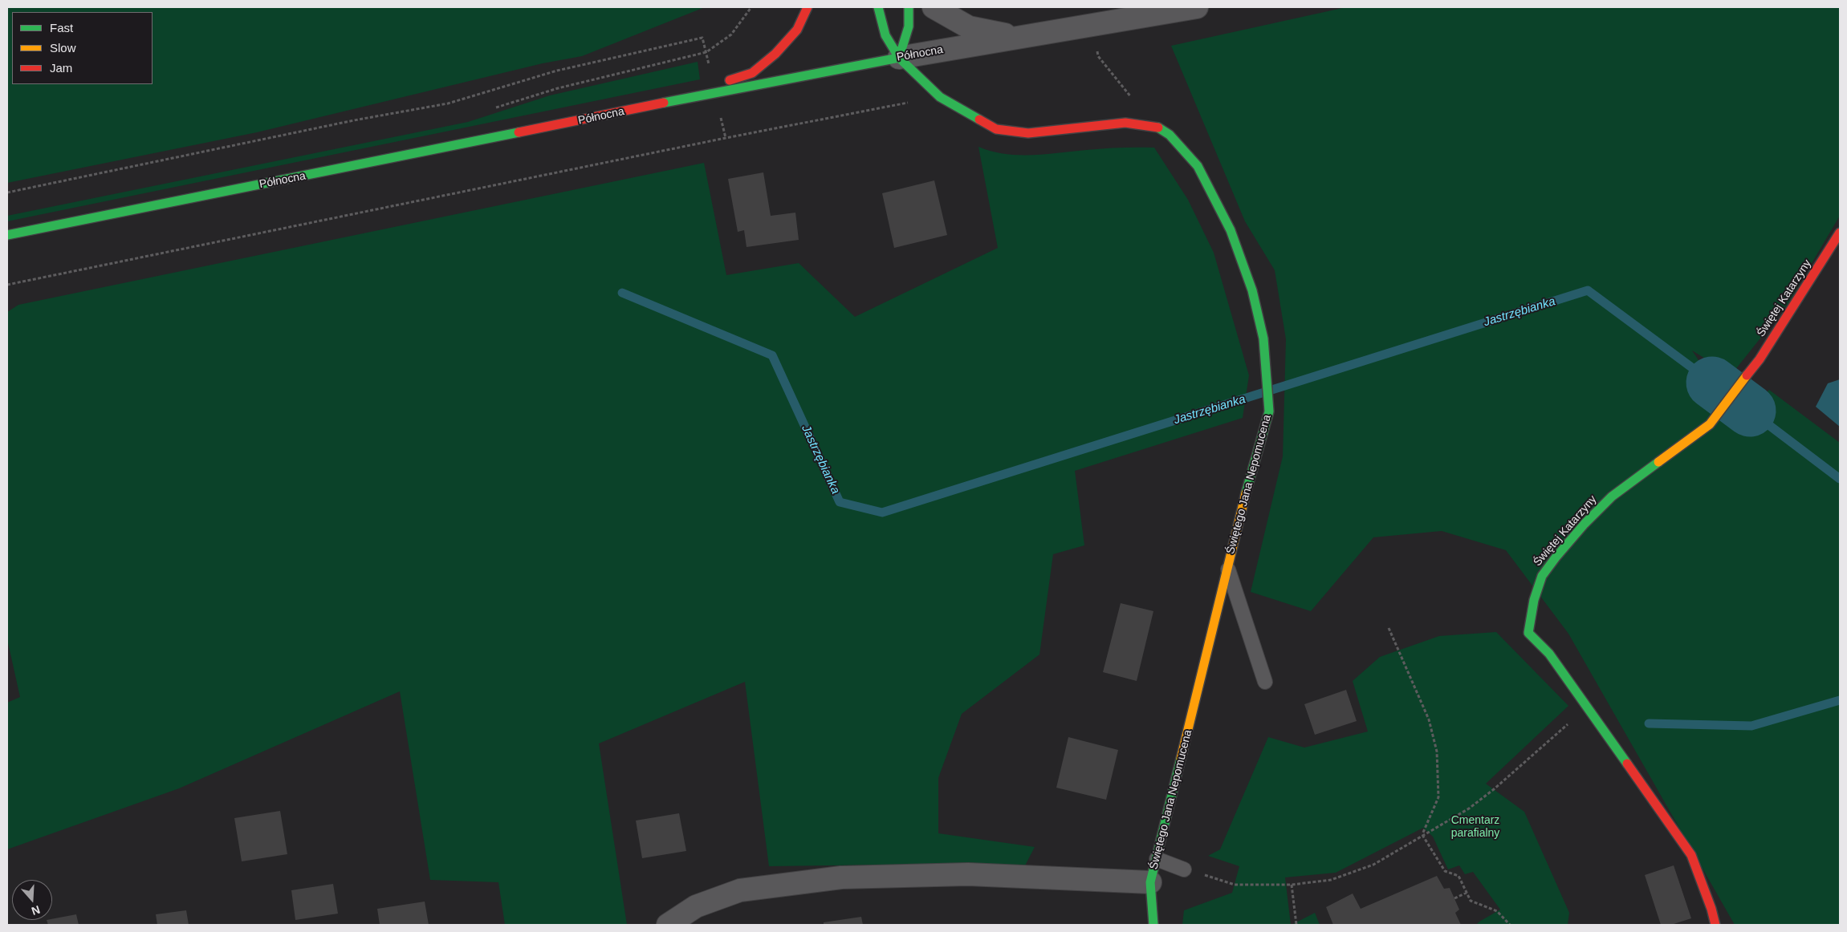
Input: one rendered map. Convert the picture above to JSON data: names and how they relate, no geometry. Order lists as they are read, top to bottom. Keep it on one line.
{"streets":{"street":["Północna","Świętej Katarzyny","Świętego Jana Nepomucena"]},"crossings":[["Północna","Świętego Jana Nepomucena"]],"water":["Jastrzębianka"],"parks":["Cmentarz parafialny"],"legend":["Fast","Slow","Jam"],"north":"bottom"}
